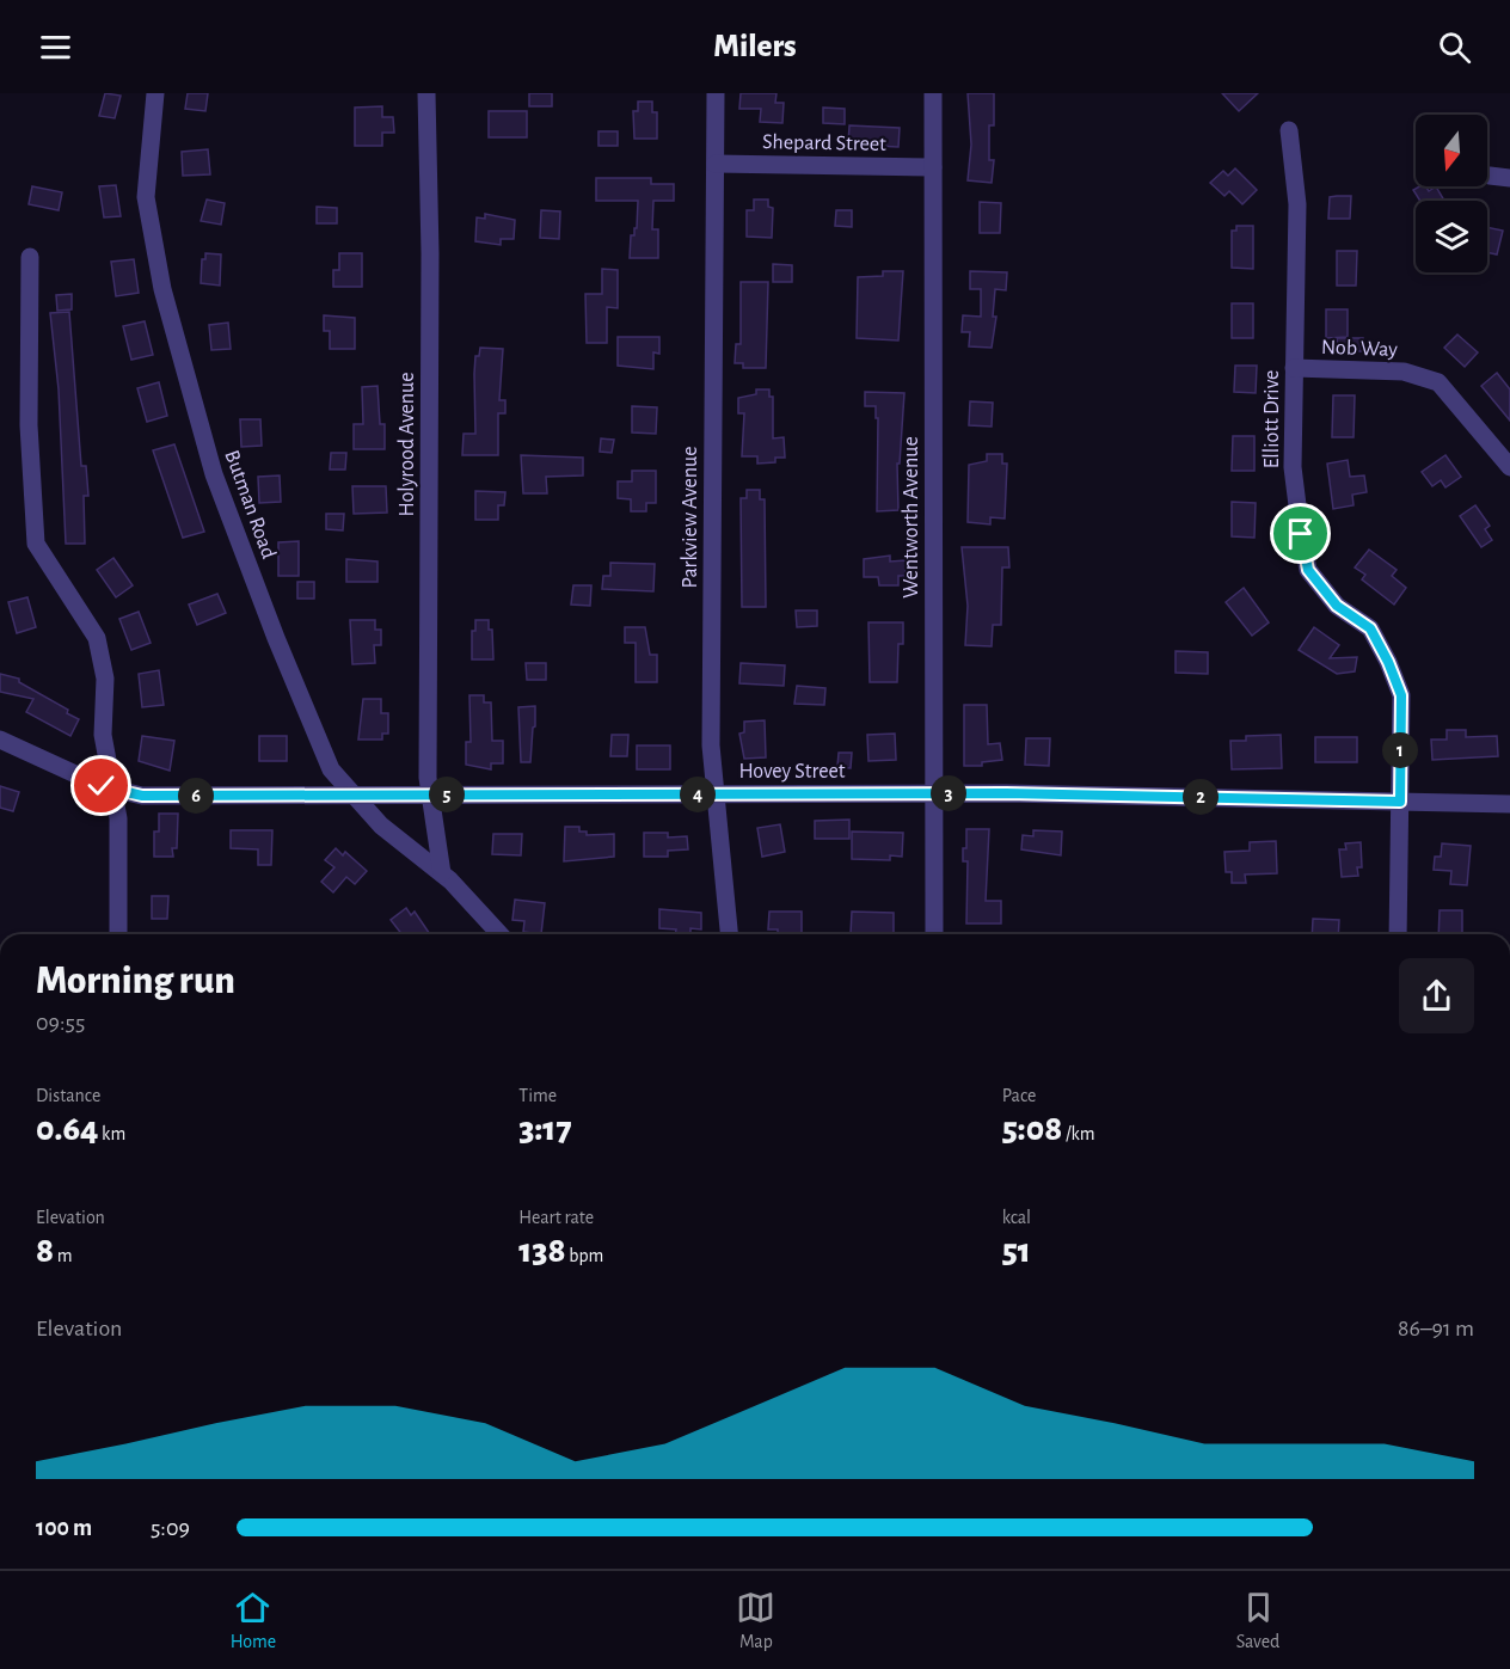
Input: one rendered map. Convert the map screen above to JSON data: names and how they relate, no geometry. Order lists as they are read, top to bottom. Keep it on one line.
{"streets":{"street":["Shepard Street","Nob Way","Elliott Drive","Holyrood Avenue","Butman Road","Parkview Avenue","Wentworth Avenue","Hovey Street"]},"crossings":[["Shepard Street","Parkview Avenue"],["Shepard Street","Wentworth Avenue"],["Nob Way","Elliott Drive"],["Elliott Drive","Hovey Street"],["Holyrood Avenue","Hovey Street"],["Butman Road","Hovey Street"],["Parkview Avenue","Hovey Street"],["Wentworth Avenue","Hovey Street"]],"north":"bottom","page":{"header":"Milers","pins":["1","3","4","5","6","2"],"heading":["Morning run","09:55"],"stats":[["Distance","0.64 km"],["Time","3:17"],["Pace","5:08 /km"],["Elevation","8 m"],["Heart rate","138 bpm"],["kcal","51"]],"chart":["Elevation","86–91 m"],"list":[{"name":"100 m","note":"5:09"}],"tabs":["Home","Map","Saved"]}}
